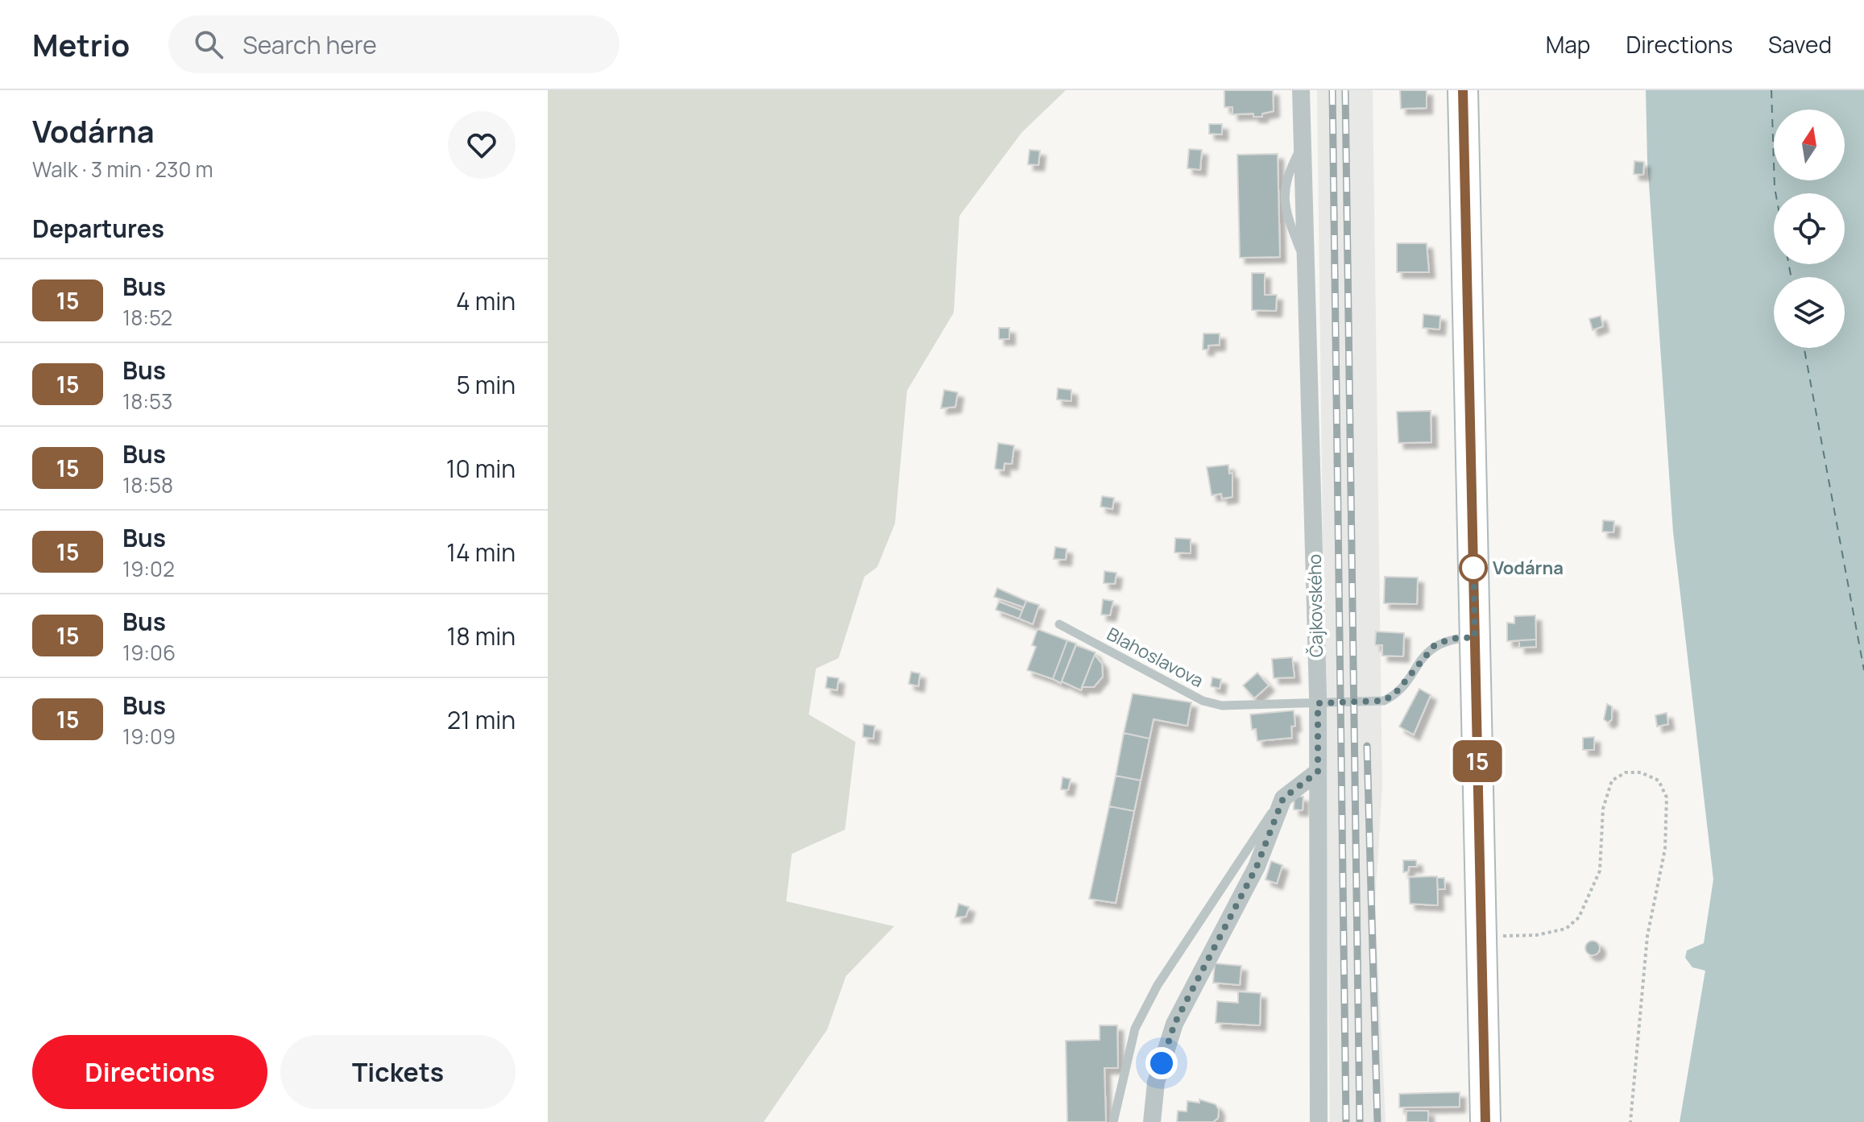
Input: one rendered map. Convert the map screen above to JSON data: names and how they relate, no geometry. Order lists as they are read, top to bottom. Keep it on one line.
{"streets":{"street":["Čajkovského"],"lane":["Blahoslavova"]},"crossings":[["Čajkovského","Blahoslavova"]],"places":["Vodárna"],"lines":["bus line 15"],"north":"top","page":{"header":"Metrio","search":"Search here","nav":["Map","Directions","Saved"],"heading":[["Vodárna","Walk · 3 min · 230 m"],"Departures"],"on_map":"15","list":[{"mark":"15","name":"Bus","note":"18:52","value":"4 min"},{"mark":"15","name":"Bus","note":"18:53","value":"5 min"},{"mark":"15","name":"Bus","note":"18:58","value":"10 min"},{"mark":"15","name":"Bus","note":"19:02","value":"14 min"},{"mark":"15","name":"Bus","note":"19:06","value":"18 min"},{"mark":"15","name":"Bus","note":"19:09","value":"21 min"}],"buttons":["Directions","Tickets"]}}
